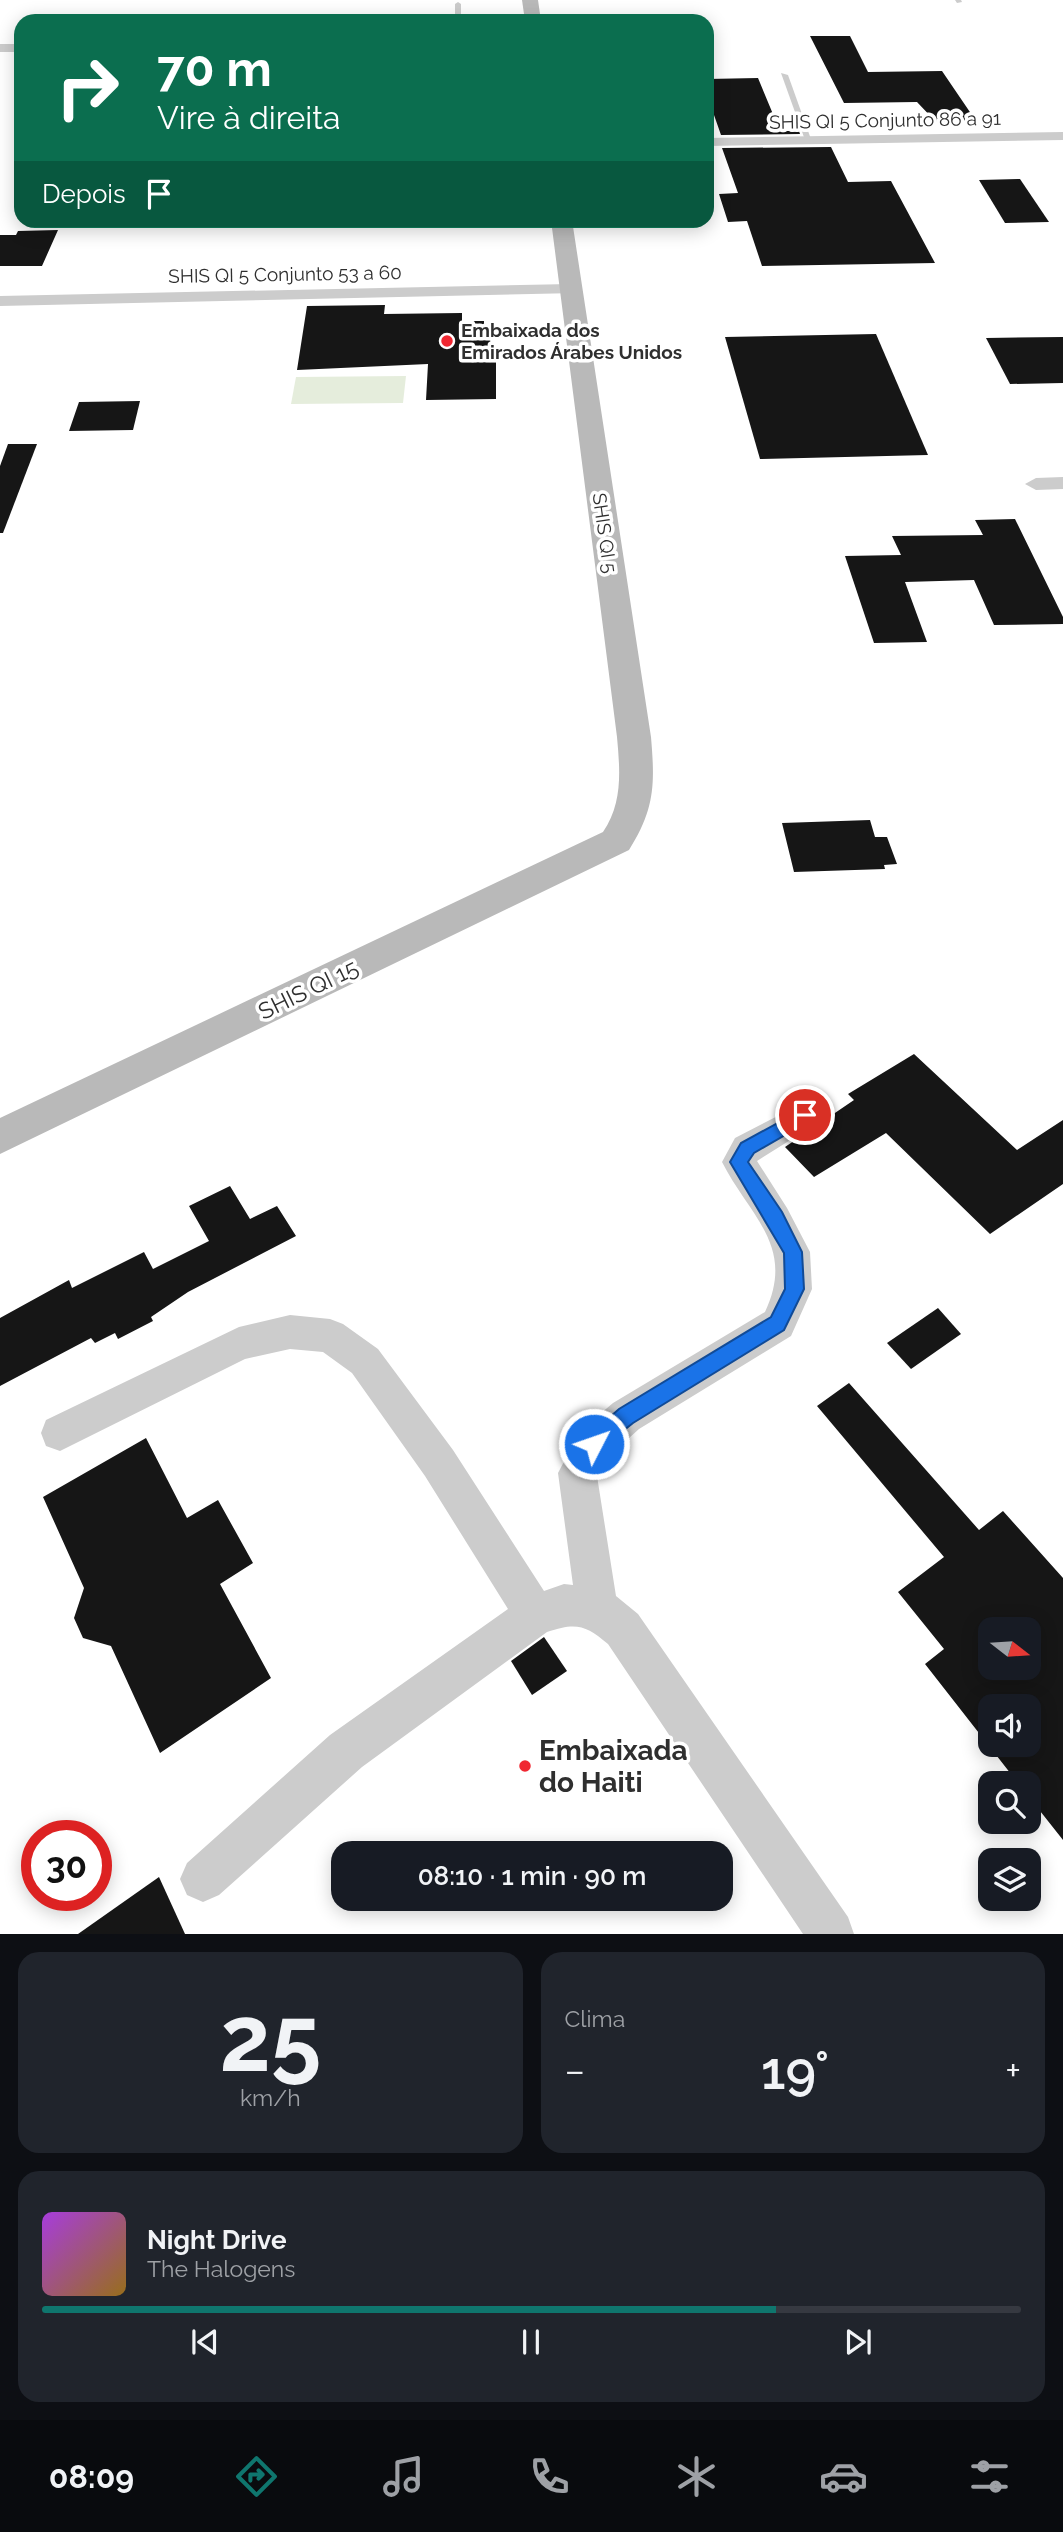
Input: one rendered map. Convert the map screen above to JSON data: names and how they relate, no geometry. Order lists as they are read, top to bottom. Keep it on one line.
{"streets":{"street":["SHIS QI 5 Conjunto 86 a 91","SHIS QI 5 Conjunto 53 a 60","SHIS QI 5","SHIS QI 15"]},"crossings":[["SHIS QI 5 Conjunto 53 a 60","SHIS QI 5"],["SHIS QI 5","SHIS QI 15"]],"places":["Embaixada dos Emirados Árabes Unidos","Embaixada do Haiti"],"north":"right","page":{"turn":["70 m","Vire à direita"],"then":"Depois","limit":"30","trip":"08:10 · 1 min · 90 m","tile":[["25","km/h"],"Clima"],"heat":["−","19°","+"],"song":["Night Drive","The Halogens"],"tabs":"08:09"}}
